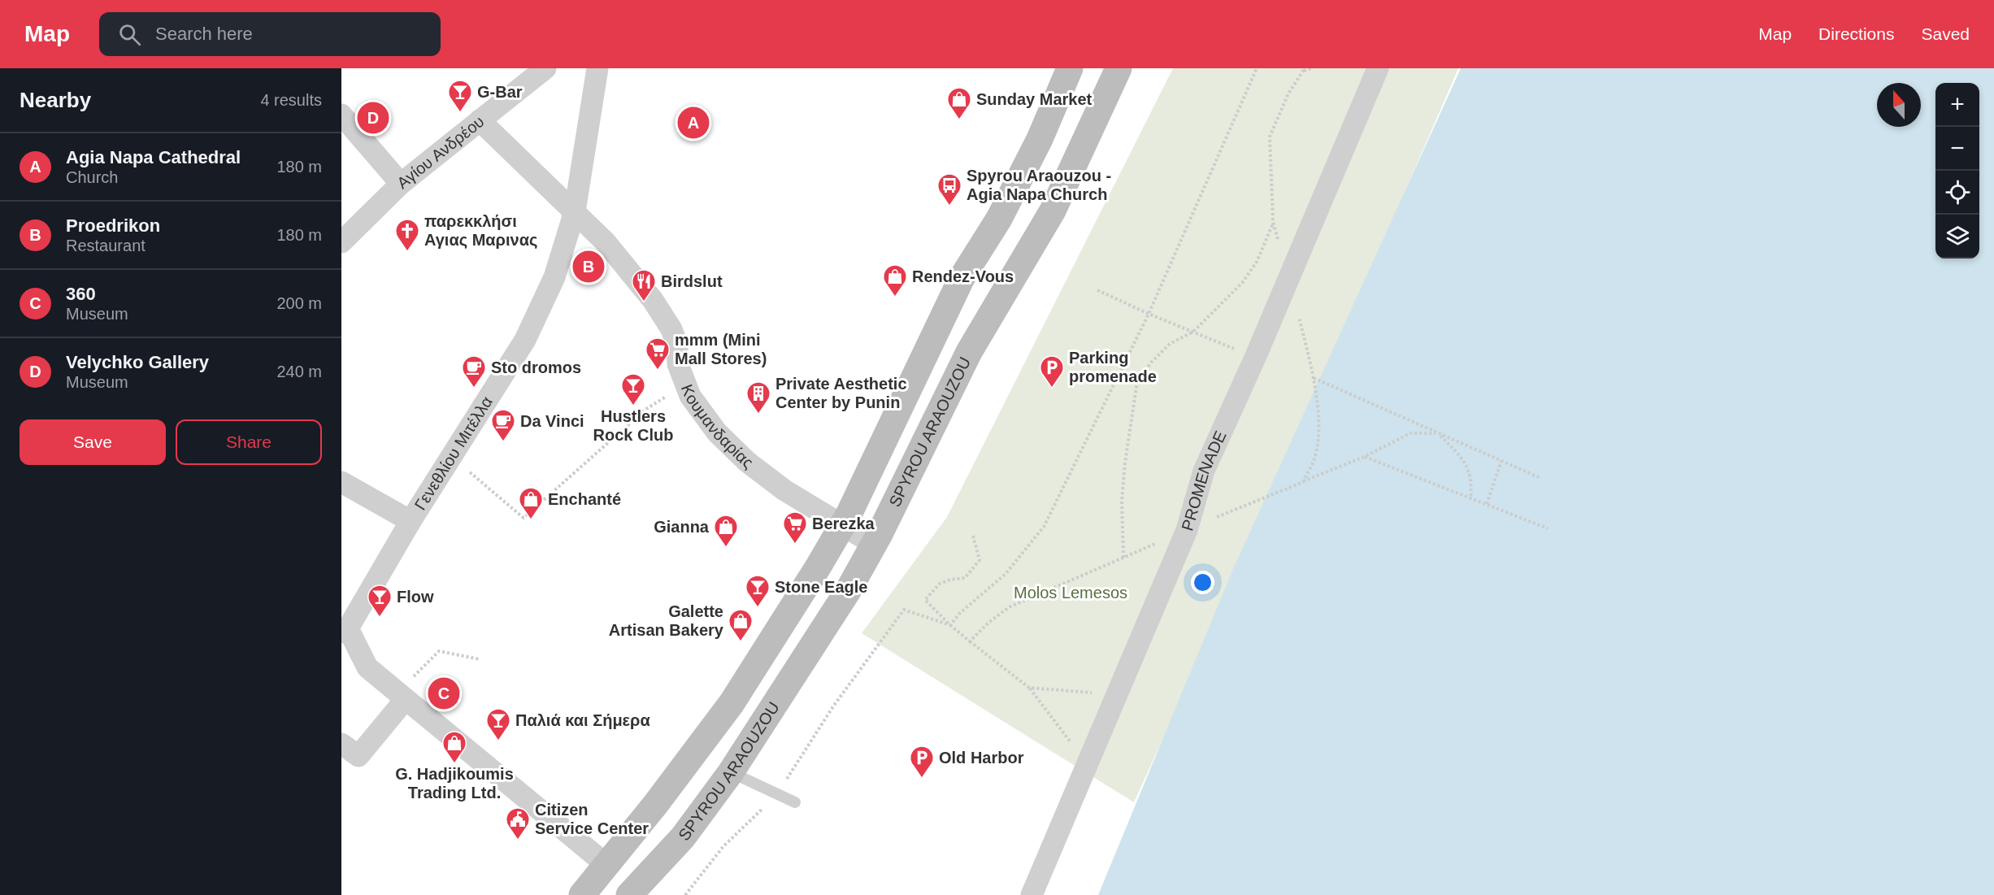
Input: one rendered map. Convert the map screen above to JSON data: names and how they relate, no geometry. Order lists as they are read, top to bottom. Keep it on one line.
{"streets":{"main road":["SPYROU ARAOUZOU"],"street":["Αγίου Ανδρέου","Κουμανδαρίας","Γενεθλίου Μιτέλλα","PROMENADE"]},"crossings":[["Αγίου Ανδρέου","Κουμανδαρίας"],["Κουμανδαρίας","SPYROU ARAOUZOU"],["Κουμανδαρίας","Γενεθλίου Μιτέλλα"]],"parks":["Molos Lemesos"],"places":{"bar":["G-Bar","Hustlers Rock Club","Stone Eagle","Flow","Παλιά και Σήμερα"],"shop":["Sunday Market","Rendez-Vous","Enchanté","Gianna","Galette Artisan Bakery","G. Hadjikoumis Trading Ltd."],"bus stop":["Spyrou Araouzou - Agia Napa Church"],"church":["παρεκκλήσι Αγιας Μαρινας"],"restaurant":["Birdslut"],"supermarket":["mmm (Mini Mall Stores)","Berezka"],"cafe":["Sto dromos","Da Vinci"],"parking":["Parking promenade","Old Harbor"],"building":["Private Aesthetic Center by Punin"],"public building":["Citizen Service Center"]},"north":"top","page":{"header":"Map","search":"Search here","nav":["Map","Directions","Saved"],"heading":["Nearby","4 results"],"map_buttons":["+","−"],"pins":["D","A","B","C"],"list":[{"mark":"A","name":"Agia Napa Cathedral","note":"Church","value":"180 m"},{"mark":"B","name":"Proedrikon","note":"Restaurant","value":"180 m"},{"mark":"C","name":"360","note":"Museum","value":"200 m"},{"mark":"D","name":"Velychko Gallery","note":"Museum","value":"240 m"}],"buttons":["Save","Share"]}}
